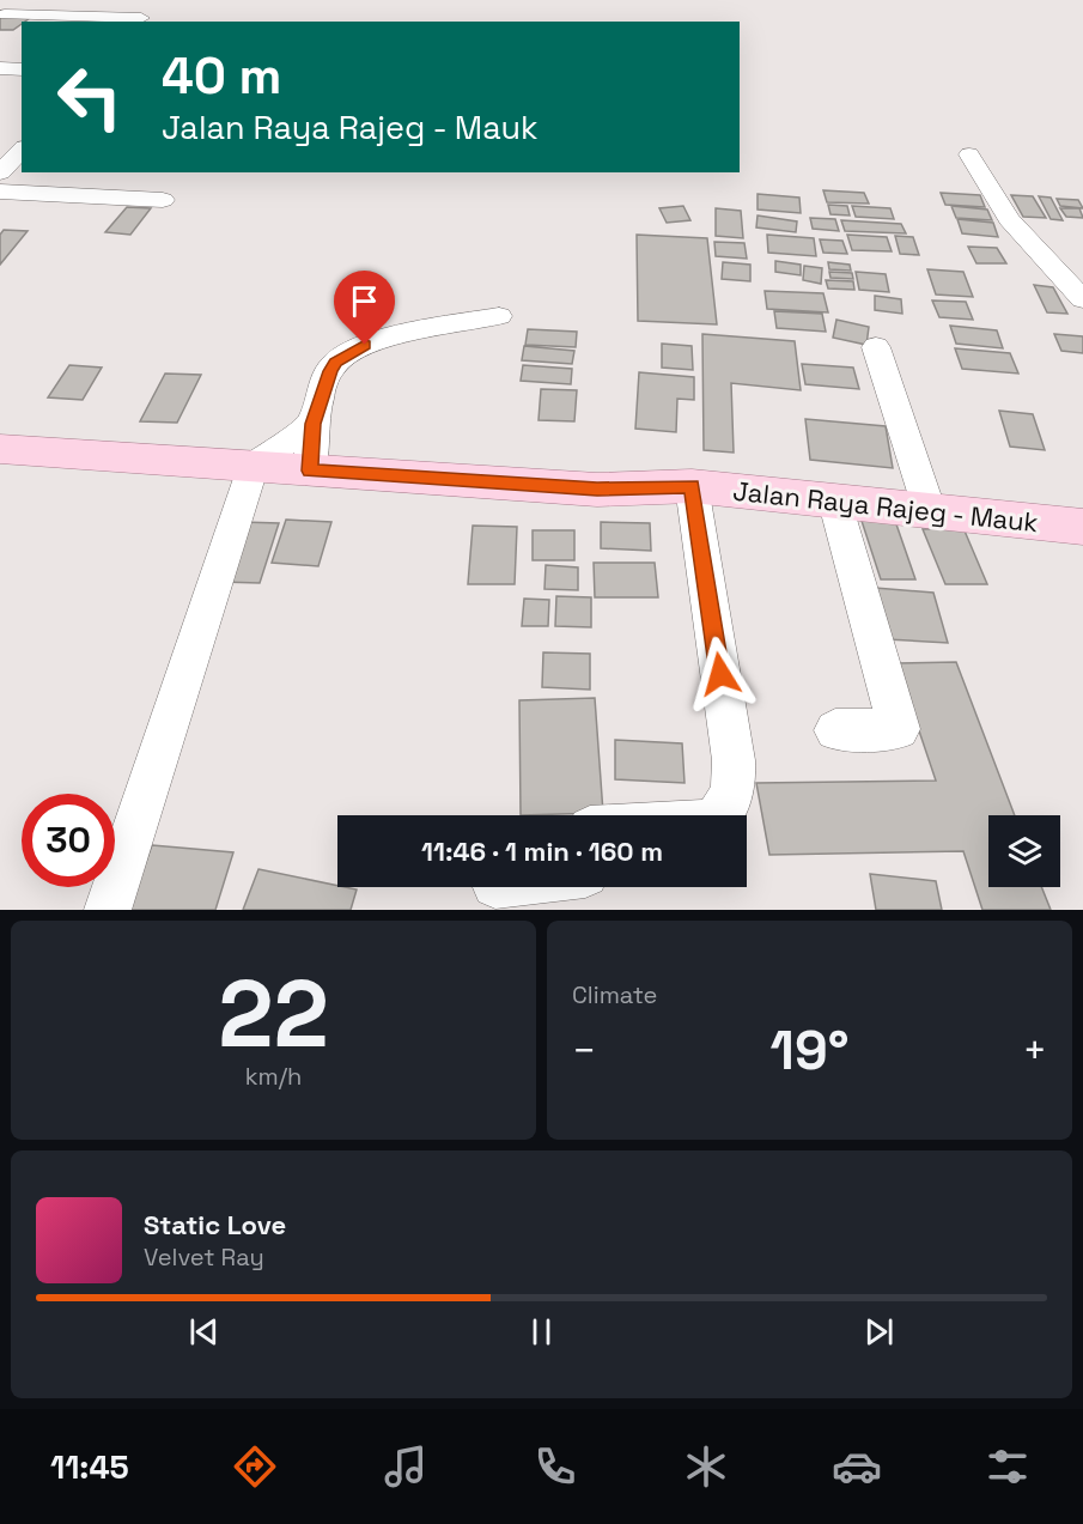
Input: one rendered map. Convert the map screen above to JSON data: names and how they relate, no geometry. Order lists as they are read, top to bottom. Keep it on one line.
{"streets":{"main road":["Jalan Raya Rajeg - Mauk"]},"page":{"turn":["40 m","Jalan Raya Rajeg - Mauk"],"limit":"30","trip":"11:46 · 1 min · 160 m","tile":[["22","km/h"],"Climate"],"heat":["−","19°","+"],"song":["Static Love","Velvet Ray"],"tabs":"11:45"}}
